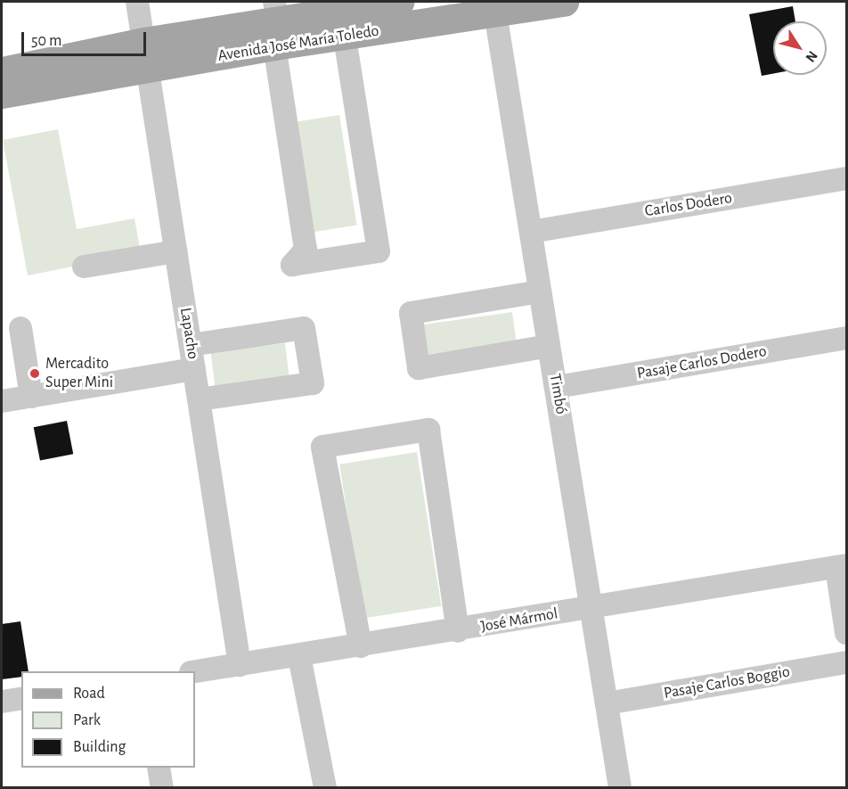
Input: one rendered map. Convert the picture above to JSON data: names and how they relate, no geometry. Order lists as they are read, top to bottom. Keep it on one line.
{"streets":{"main road":["Avenida José María Toledo"],"street":["Carlos Dodero","Lapacho","Pasaje Carlos Dodero","Timbó","José Mármol","Pasaje Carlos Boggio"]},"crossings":[["Avenida José María Toledo","Lapacho"],["Avenida José María Toledo","Timbó"],["Carlos Dodero","Timbó"],["Lapacho","José Mármol"],["Pasaje Carlos Dodero","Timbó"],["Timbó","José Mármol"],["Timbó","Pasaje Carlos Boggio"]],"places":["Mercadito Super Mini"],"legend":["Road","Park","Building"],"scale_bar":"50 m","north":"bottom right"}
